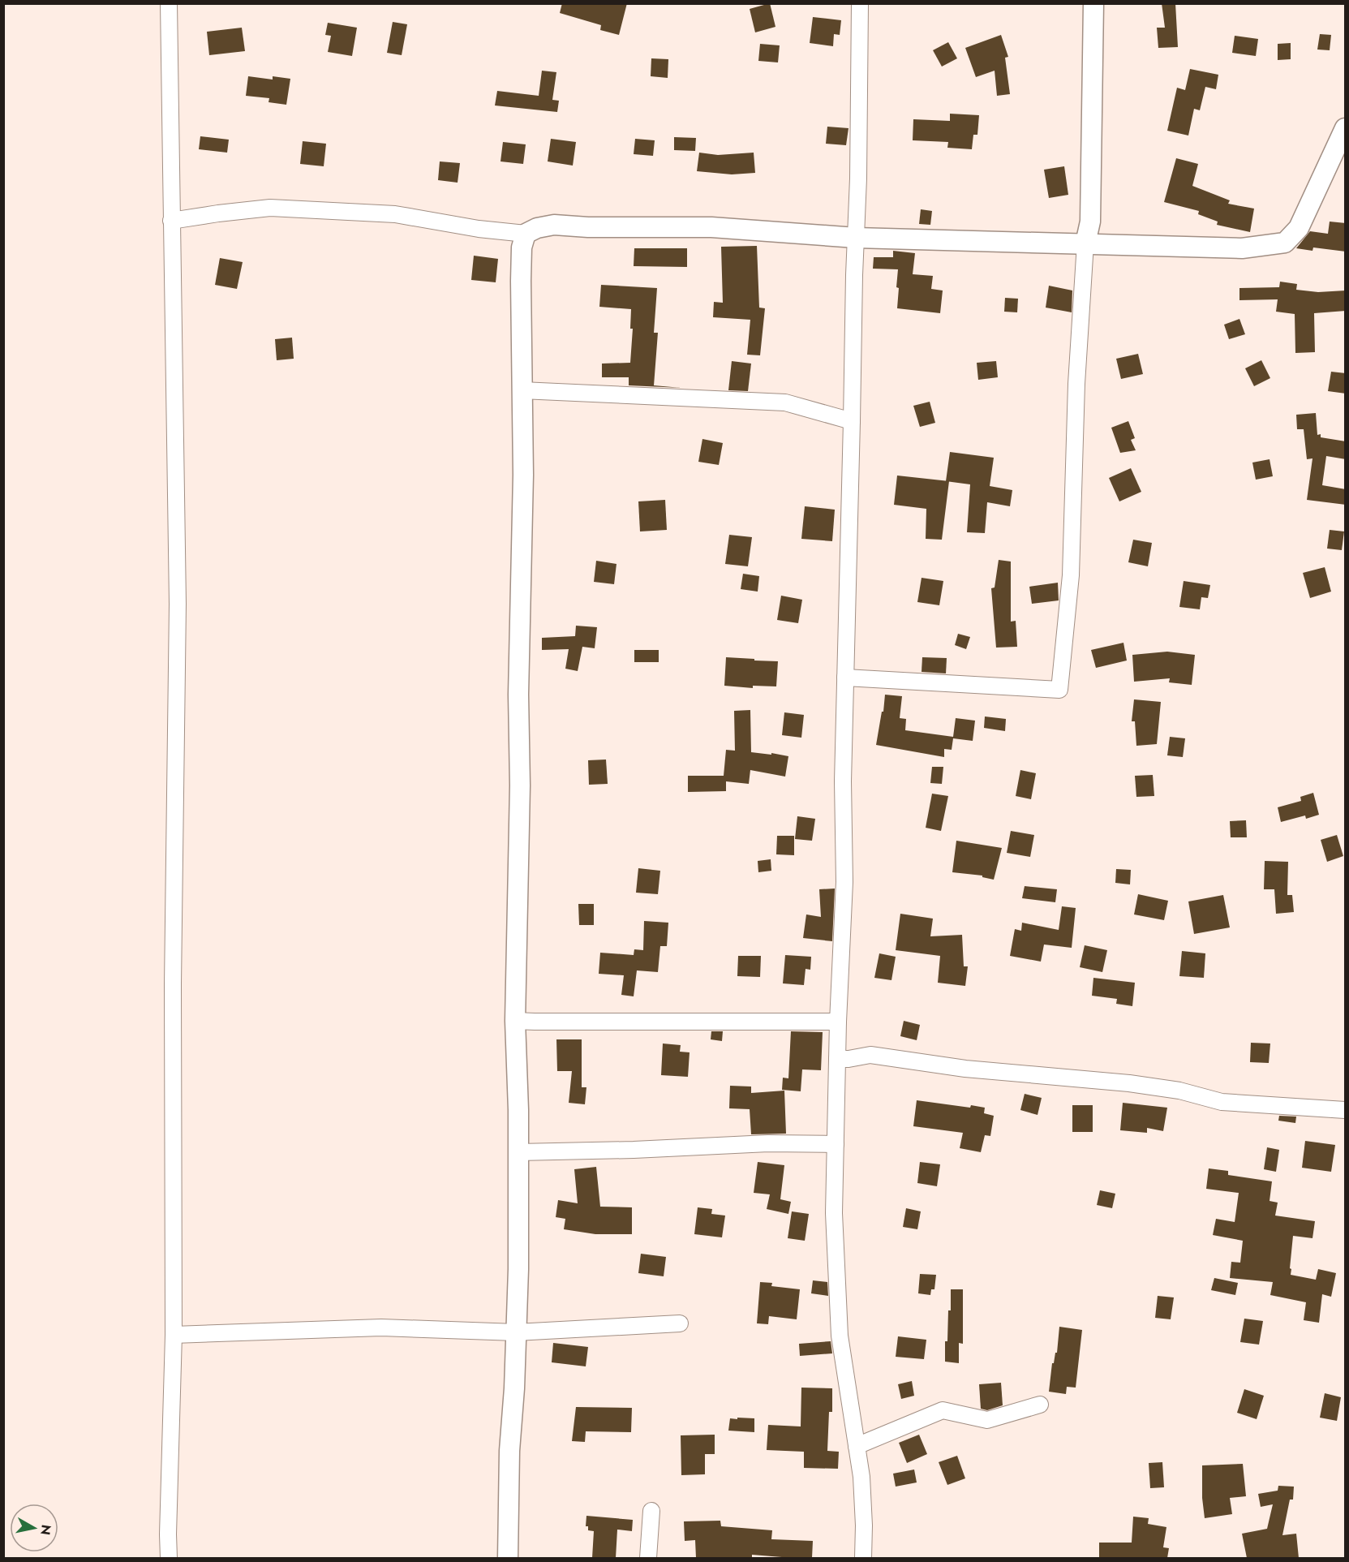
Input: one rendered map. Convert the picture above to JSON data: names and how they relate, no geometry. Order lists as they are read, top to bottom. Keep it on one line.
{"north":"right"}
